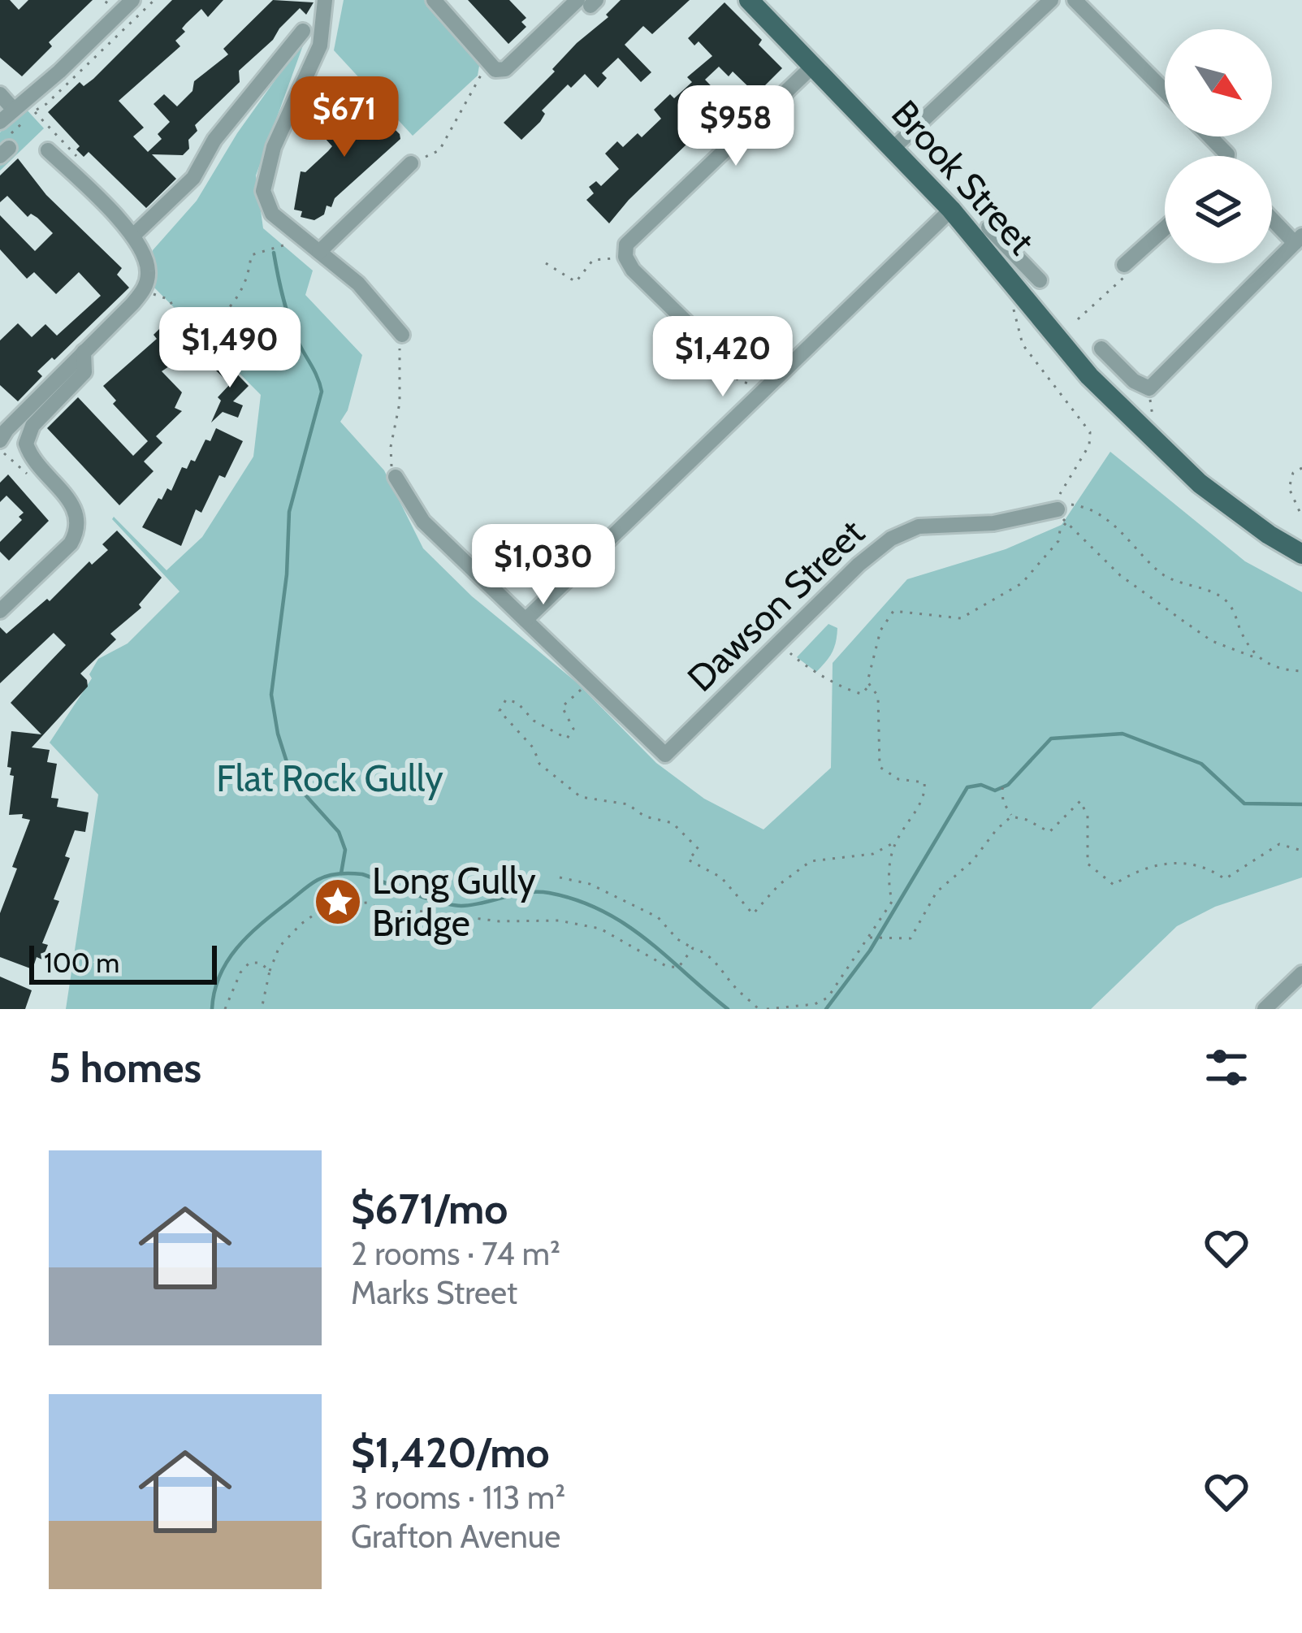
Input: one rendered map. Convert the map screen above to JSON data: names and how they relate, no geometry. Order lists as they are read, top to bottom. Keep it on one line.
{"streets":{"main road":["Brook Street"],"street":["Dawson Street"]},"parks":["Flat Rock Gully"],"places":{"place":["Long Gully Bridge"]},"scale_bar":"100 m","north":"bottom right","page":{"price":["$671","$958","$1,490","$1,420","$1,030"],"scale":"100 m","heading":"5 homes","list":[{"name":"$671/mo","note":"2 rooms · 74 m² · Marks Street"},{"name":"$1,420/mo","note":"3 rooms · 113 m² · Grafton Avenue"}]}}
